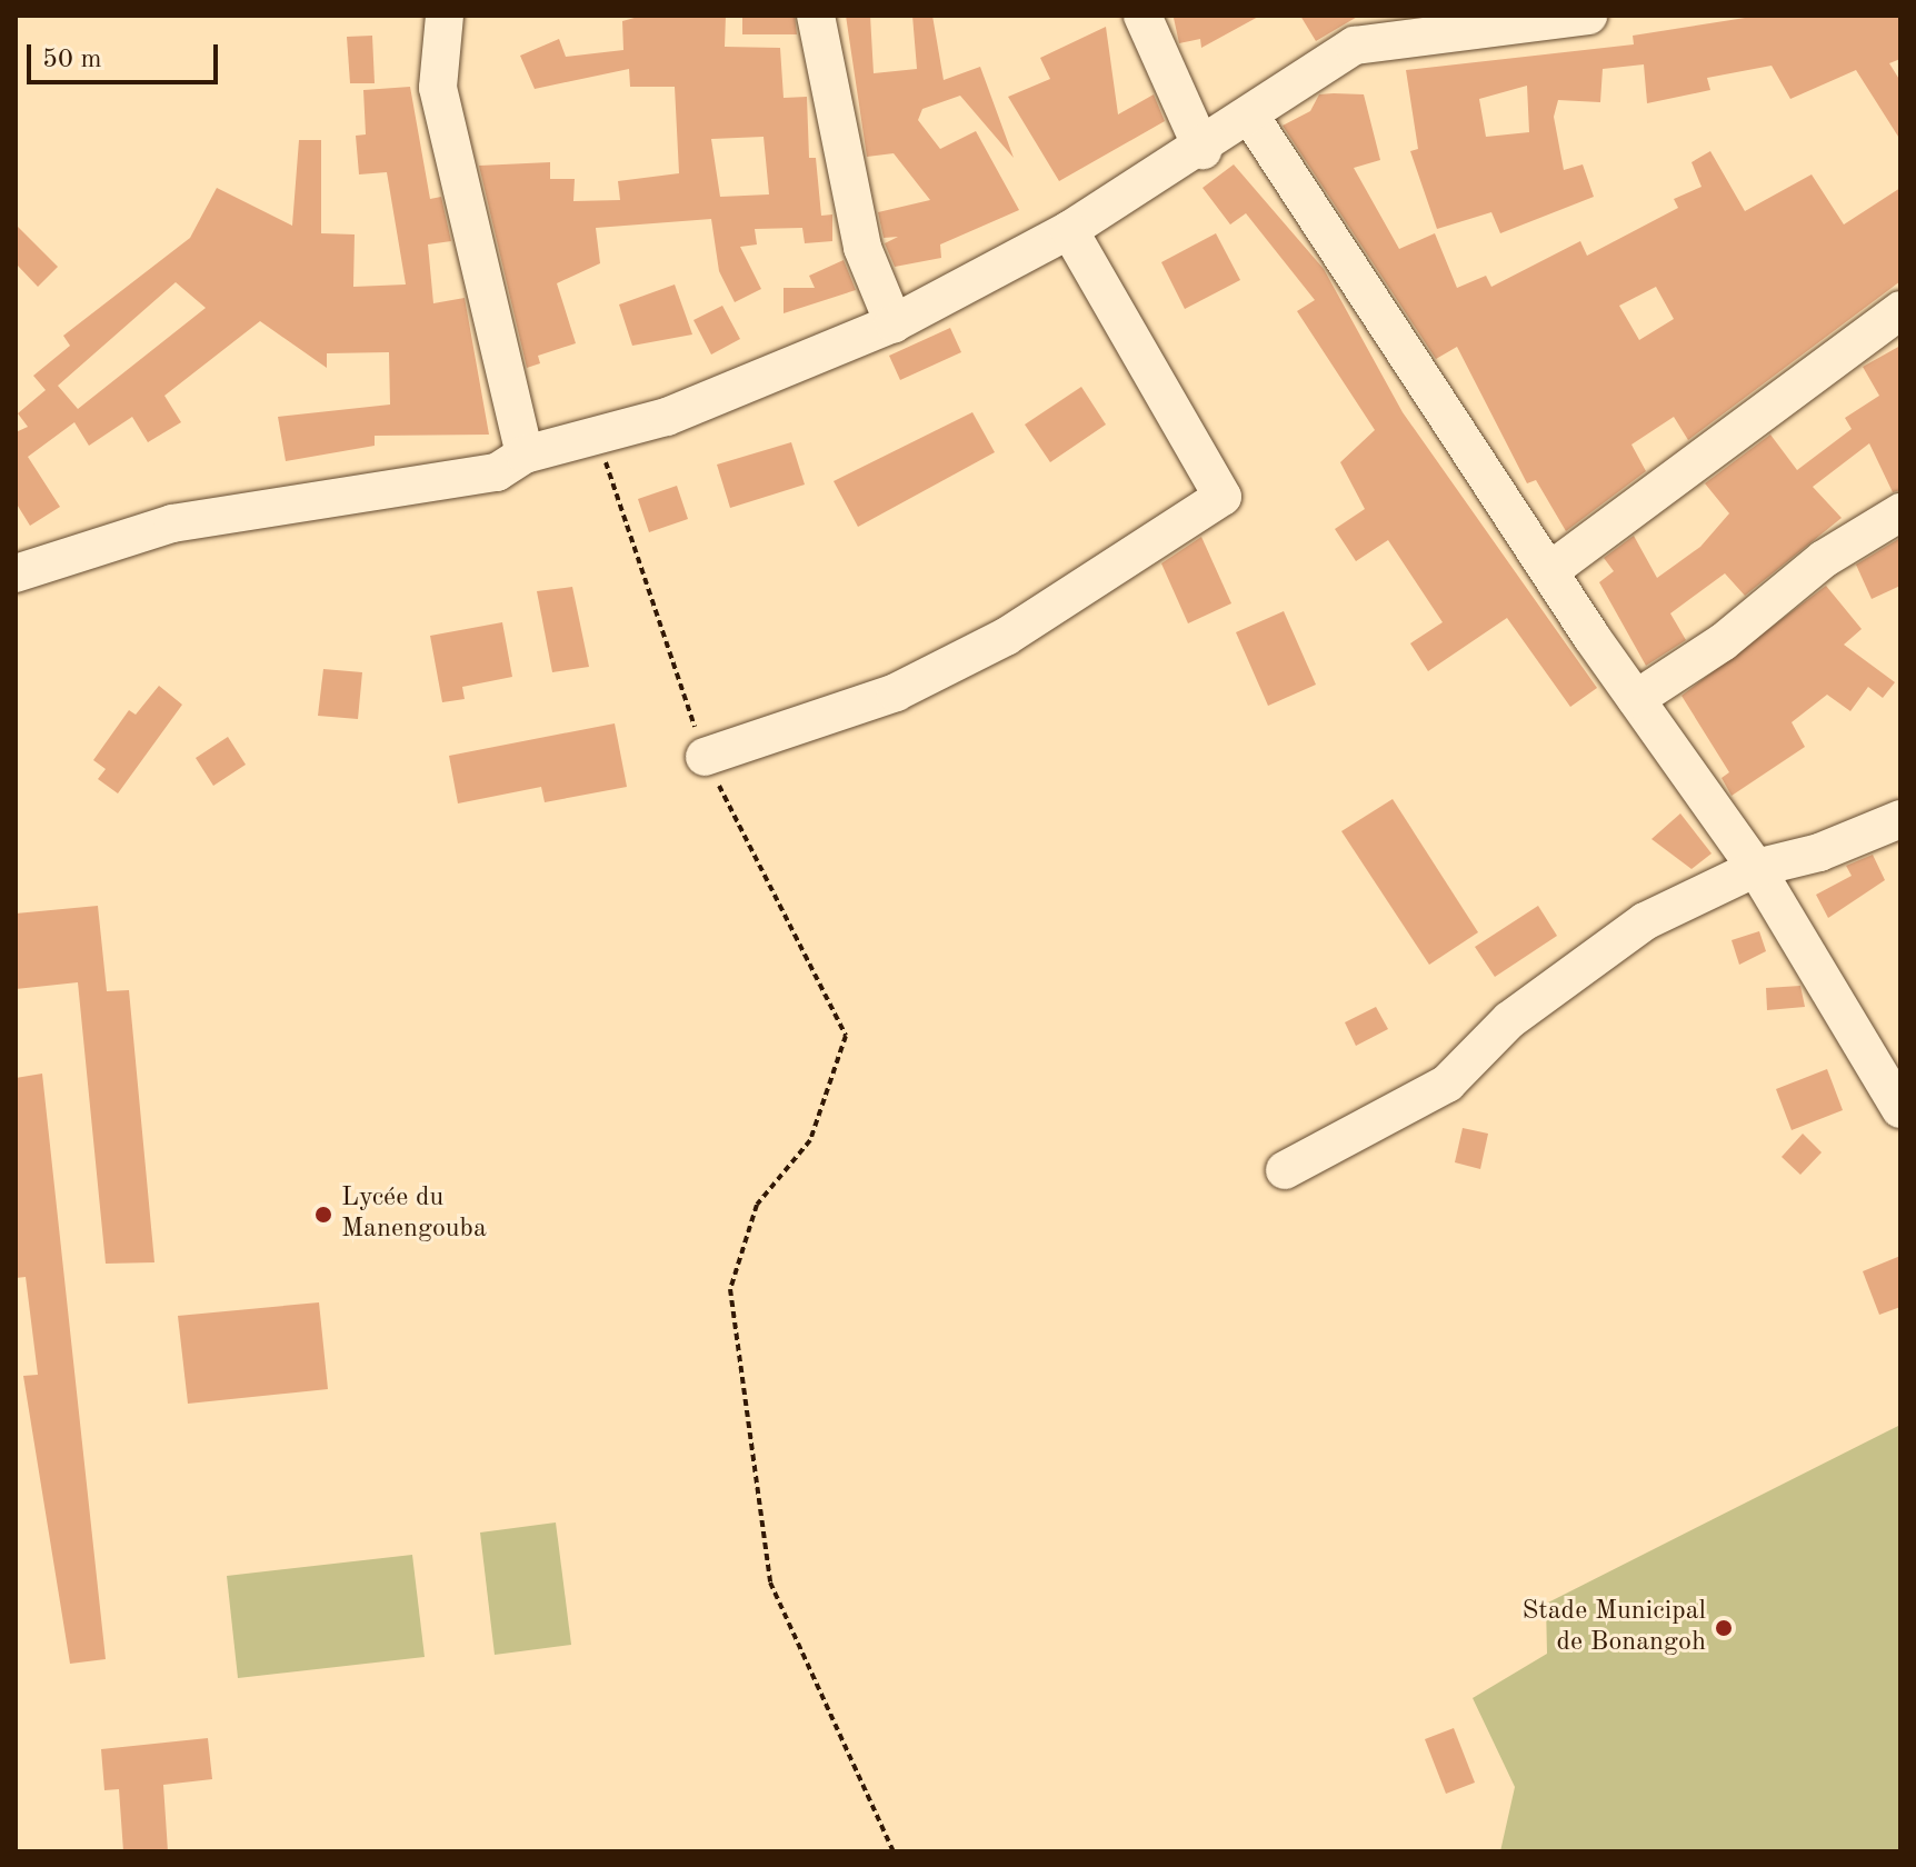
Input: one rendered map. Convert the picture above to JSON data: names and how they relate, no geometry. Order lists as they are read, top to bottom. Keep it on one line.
{"places":["Lycée du Manengouba","Stade Municipal de Bonangoh"],"scale_bar":"50 m"}
